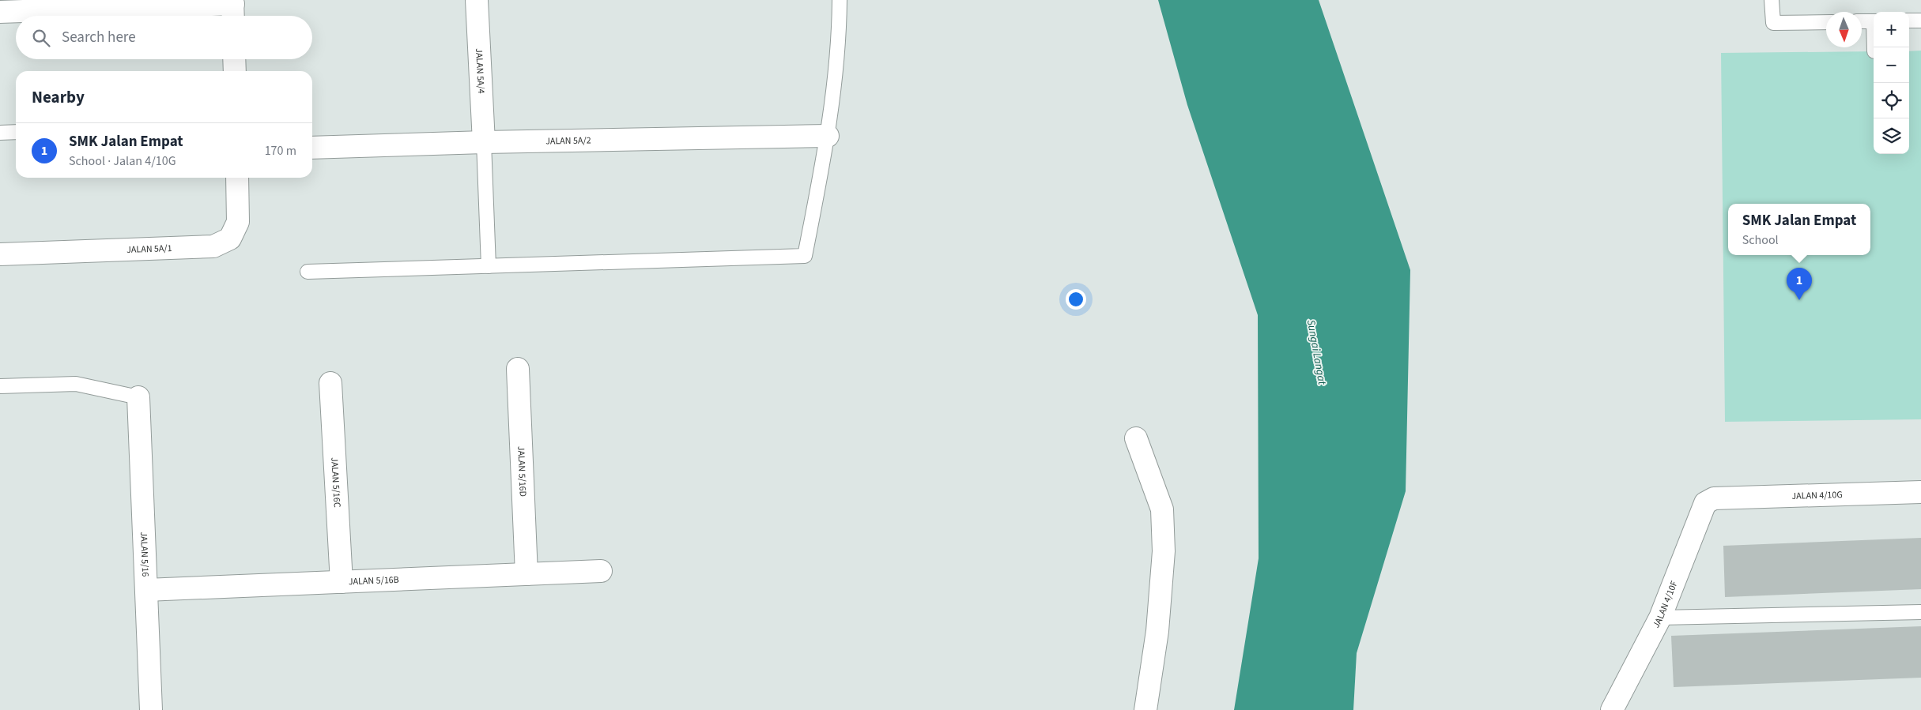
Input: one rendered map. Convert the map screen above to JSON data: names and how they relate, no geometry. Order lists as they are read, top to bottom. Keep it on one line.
{"streets":{"street":["JALAN 5A/4","JALAN 5A/2","JALAN 5A/1","JALAN 5/16D","JALAN 5/16C","JALAN 4/10G","JALAN 5/16","JALAN 5/16B","JALAN 4/10F"]},"crossings":[["JALAN 5A/4","JALAN 5A/2"],["JALAN 5/16D","JALAN 5/16B"],["JALAN 5/16C","JALAN 5/16B"],["JALAN 4/10G","JALAN 4/10F"],["JALAN 5/16","JALAN 5/16B"]],"water":["Sungai Langat"],"north":"bottom","page":{"map_buttons":["+","−"],"search":"Search here","heading":"Nearby","list":[{"mark":"1","name":"SMK Jalan Empat","note":"School · Jalan 4/10G","value":"170 m"}],"popup":["SMK Jalan Empat","School"],"pins":"1"}}
